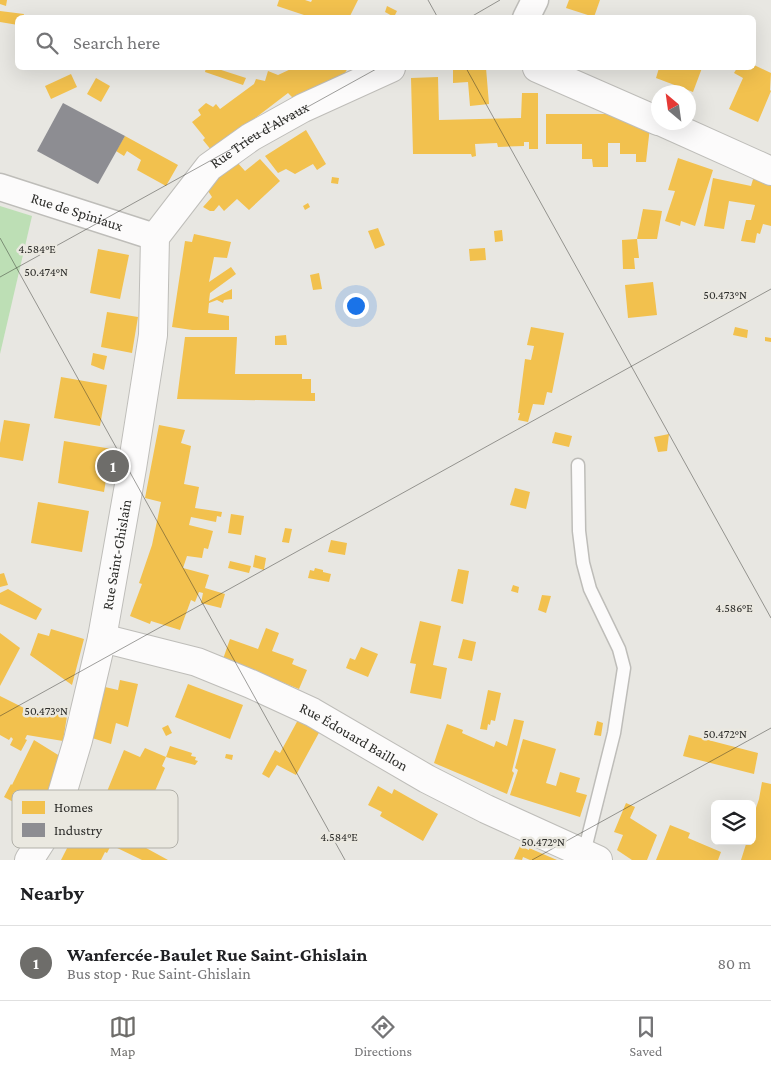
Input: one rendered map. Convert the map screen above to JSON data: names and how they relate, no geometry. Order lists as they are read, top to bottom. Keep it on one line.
{"streets":{"main road":["Rue Trieu d'Alvaux","Rue Saint-Ghislain","Rue Édouard Baillon"],"street":["Rue de Spiniaux"]},"crossings":[["Rue Trieu d'Alvaux","Rue de Spiniaux"],["Rue Trieu d'Alvaux","Rue Saint-Ghislain"],["Rue de Spiniaux","Rue Saint-Ghislain"],["Rue Saint-Ghislain","Rue Édouard Baillon"]],"legend":["Homes","Industry"],"north":"top left","page":{"search":"Search here","pins":"1","heading":"Nearby","list":[{"mark":"1","name":"Wanfercée-Baulet Rue Saint-Ghislain","note":"Bus stop · Rue Saint-Ghislain","value":"80 m"}],"nav":["Map","Directions","Saved"]},"coordinates":["4.584°E","50.474°N","50.473°N","4.586°E","50.472°N"]}
